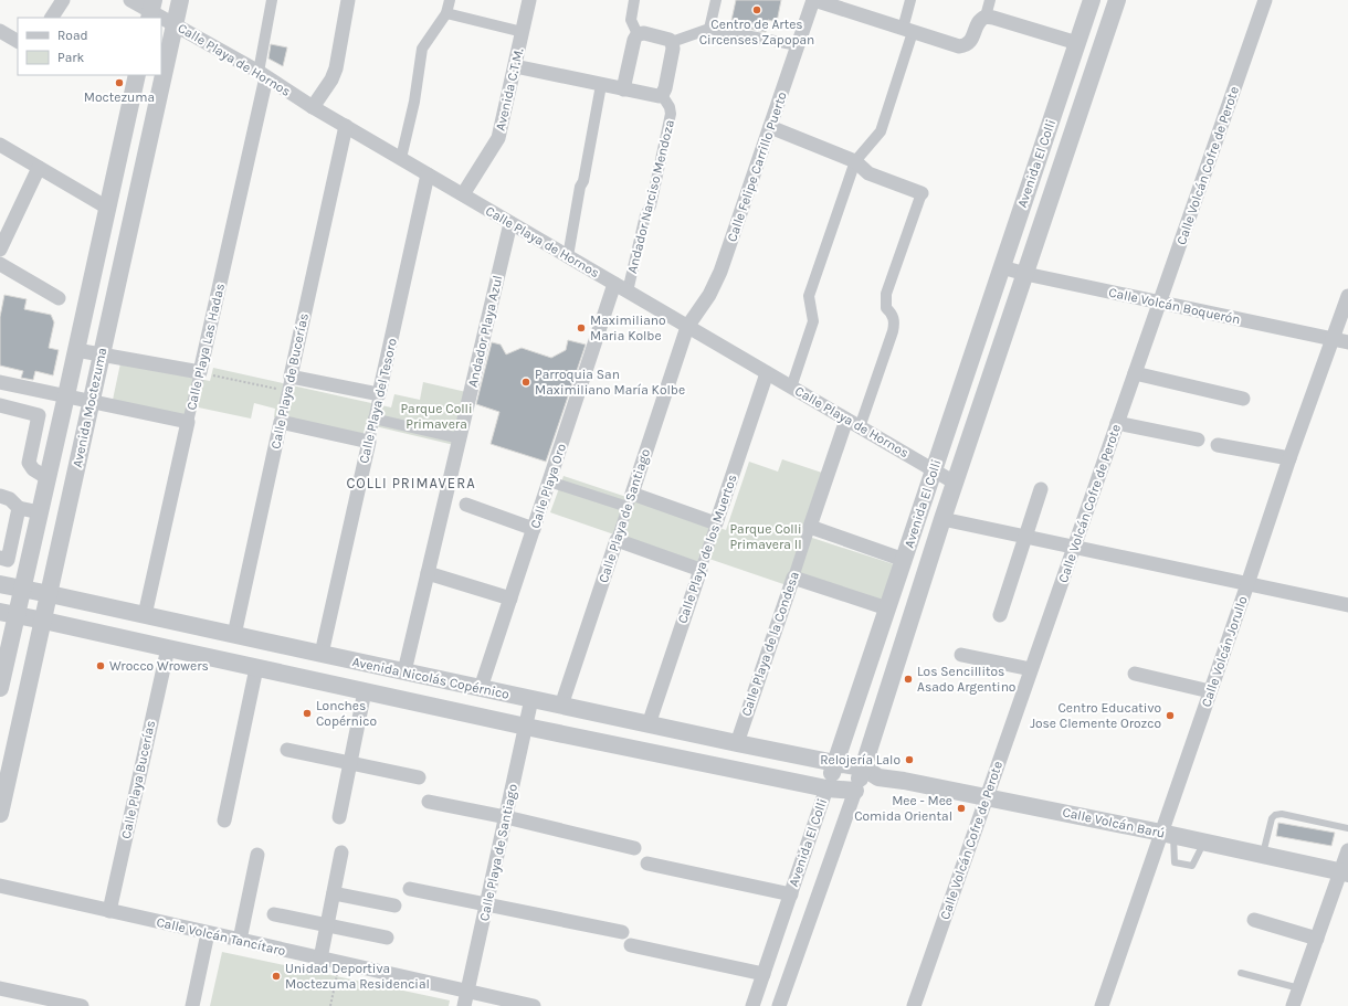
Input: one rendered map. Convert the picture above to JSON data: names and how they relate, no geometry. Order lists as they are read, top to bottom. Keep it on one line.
{"streets":{"street":["Calle Playa de Hornos","Avenida C.T.M.","Avenida El Colli","Calle Volcán Cofre de Perote","Calle Felipe Carrillo Puerto","Andador Narciso Mendoza","Calle Volcán Boquerón","Andador Playa Azul","Calle Playa Las Hadas","Calle Playa de Bucerías","Calle Playa del Tesoro","Avenida Moctezuma","Calle Playa Oro","Calle Playa de Santiago","Calle Playa de los Muertos","Calle Playa de la Condesa","Calle Volcán Jorullo","Avenida Nicolás Copérnico","Calle Playa Bucerías","Calle Volcán Barú","Calle Volcán Tancítaro"]},"crossings":[["Calle Playa de Hornos","Avenida C.T.M."],["Calle Playa de Hornos","Avenida El Colli"],["Calle Playa de Hornos","Calle Felipe Carrillo Puerto"],["Calle Playa de Hornos","Andador Narciso Mendoza"],["Calle Playa de Hornos","Andador Playa Azul"],["Calle Playa de Hornos","Calle Playa Las Hadas"],["Calle Playa de Hornos","Calle Playa de Bucerías"],["Calle Playa de Hornos","Calle Playa del Tesoro"],["Calle Playa de Hornos","Avenida Moctezuma"],["Calle Playa de Hornos","Calle Playa Oro"],["Calle Playa de Hornos","Calle Playa de Santiago"],["Calle Playa de Hornos","Calle Playa de los Muertos"],["Calle Playa de Hornos","Calle Playa de la Condesa"],["Avenida El Colli","Calle Volcán Boquerón"],["Avenida El Colli","Avenida Nicolás Copérnico"],["Avenida El Colli","Calle Volcán Barú"],["Calle Volcán Cofre de Perote","Calle Volcán Boquerón"],["Calle Volcán Cofre de Perote","Calle Volcán Barú"],["Calle Felipe Carrillo Puerto","Calle Playa de Santiago"],["Calle Volcán Boquerón","Calle Volcán Jorullo"],["Andador Playa Azul","Avenida Nicolás Copérnico"],["Calle Playa Las Hadas","Avenida Nicolás Copérnico"],["Calle Playa de Bucerías","Avenida Nicolás Copérnico"],["Calle Playa del Tesoro","Avenida Nicolás Copérnico"],["Avenida Moctezuma","Avenida Nicolás Copérnico"],["Calle Playa Oro","Avenida Nicolás Copérnico"],["Calle Playa de Santiago","Avenida Nicolás Copérnico"],["Calle Playa de Santiago","Calle Volcán Tancítaro"],["Calle Playa de los Muertos","Avenida Nicolás Copérnico"],["Calle Playa de la Condesa","Avenida Nicolás Copérnico"],["Calle Volcán Jorullo","Calle Volcán Barú"],["Avenida Nicolás Copérnico","Calle Playa Bucerías"],["Avenida Nicolás Copérnico","Calle Volcán Barú"],["Calle Playa Bucerías","Calle Volcán Tancítaro"]],"districts":["COLLI PRIMAVERA"],"parks":["Parque Colli Primavera","Parque Colli Primavera II"],"places":["Centro de Artes Circenses Zapopan","Moctezuma","Maximiliano Maria Kolbe","Parroquia San Maximiliano María Kolbe","Wrocco Wrowers","Los Sencillitos Asado Argentino","Lonches Copérnico","Centro Educativo Jose Clemente Orozco","Relojería Lalo","Mee - Mee Comida Oriental","Unidad Deportiva Moctezuma Residencial"],"legend":["Road","Park"]}
